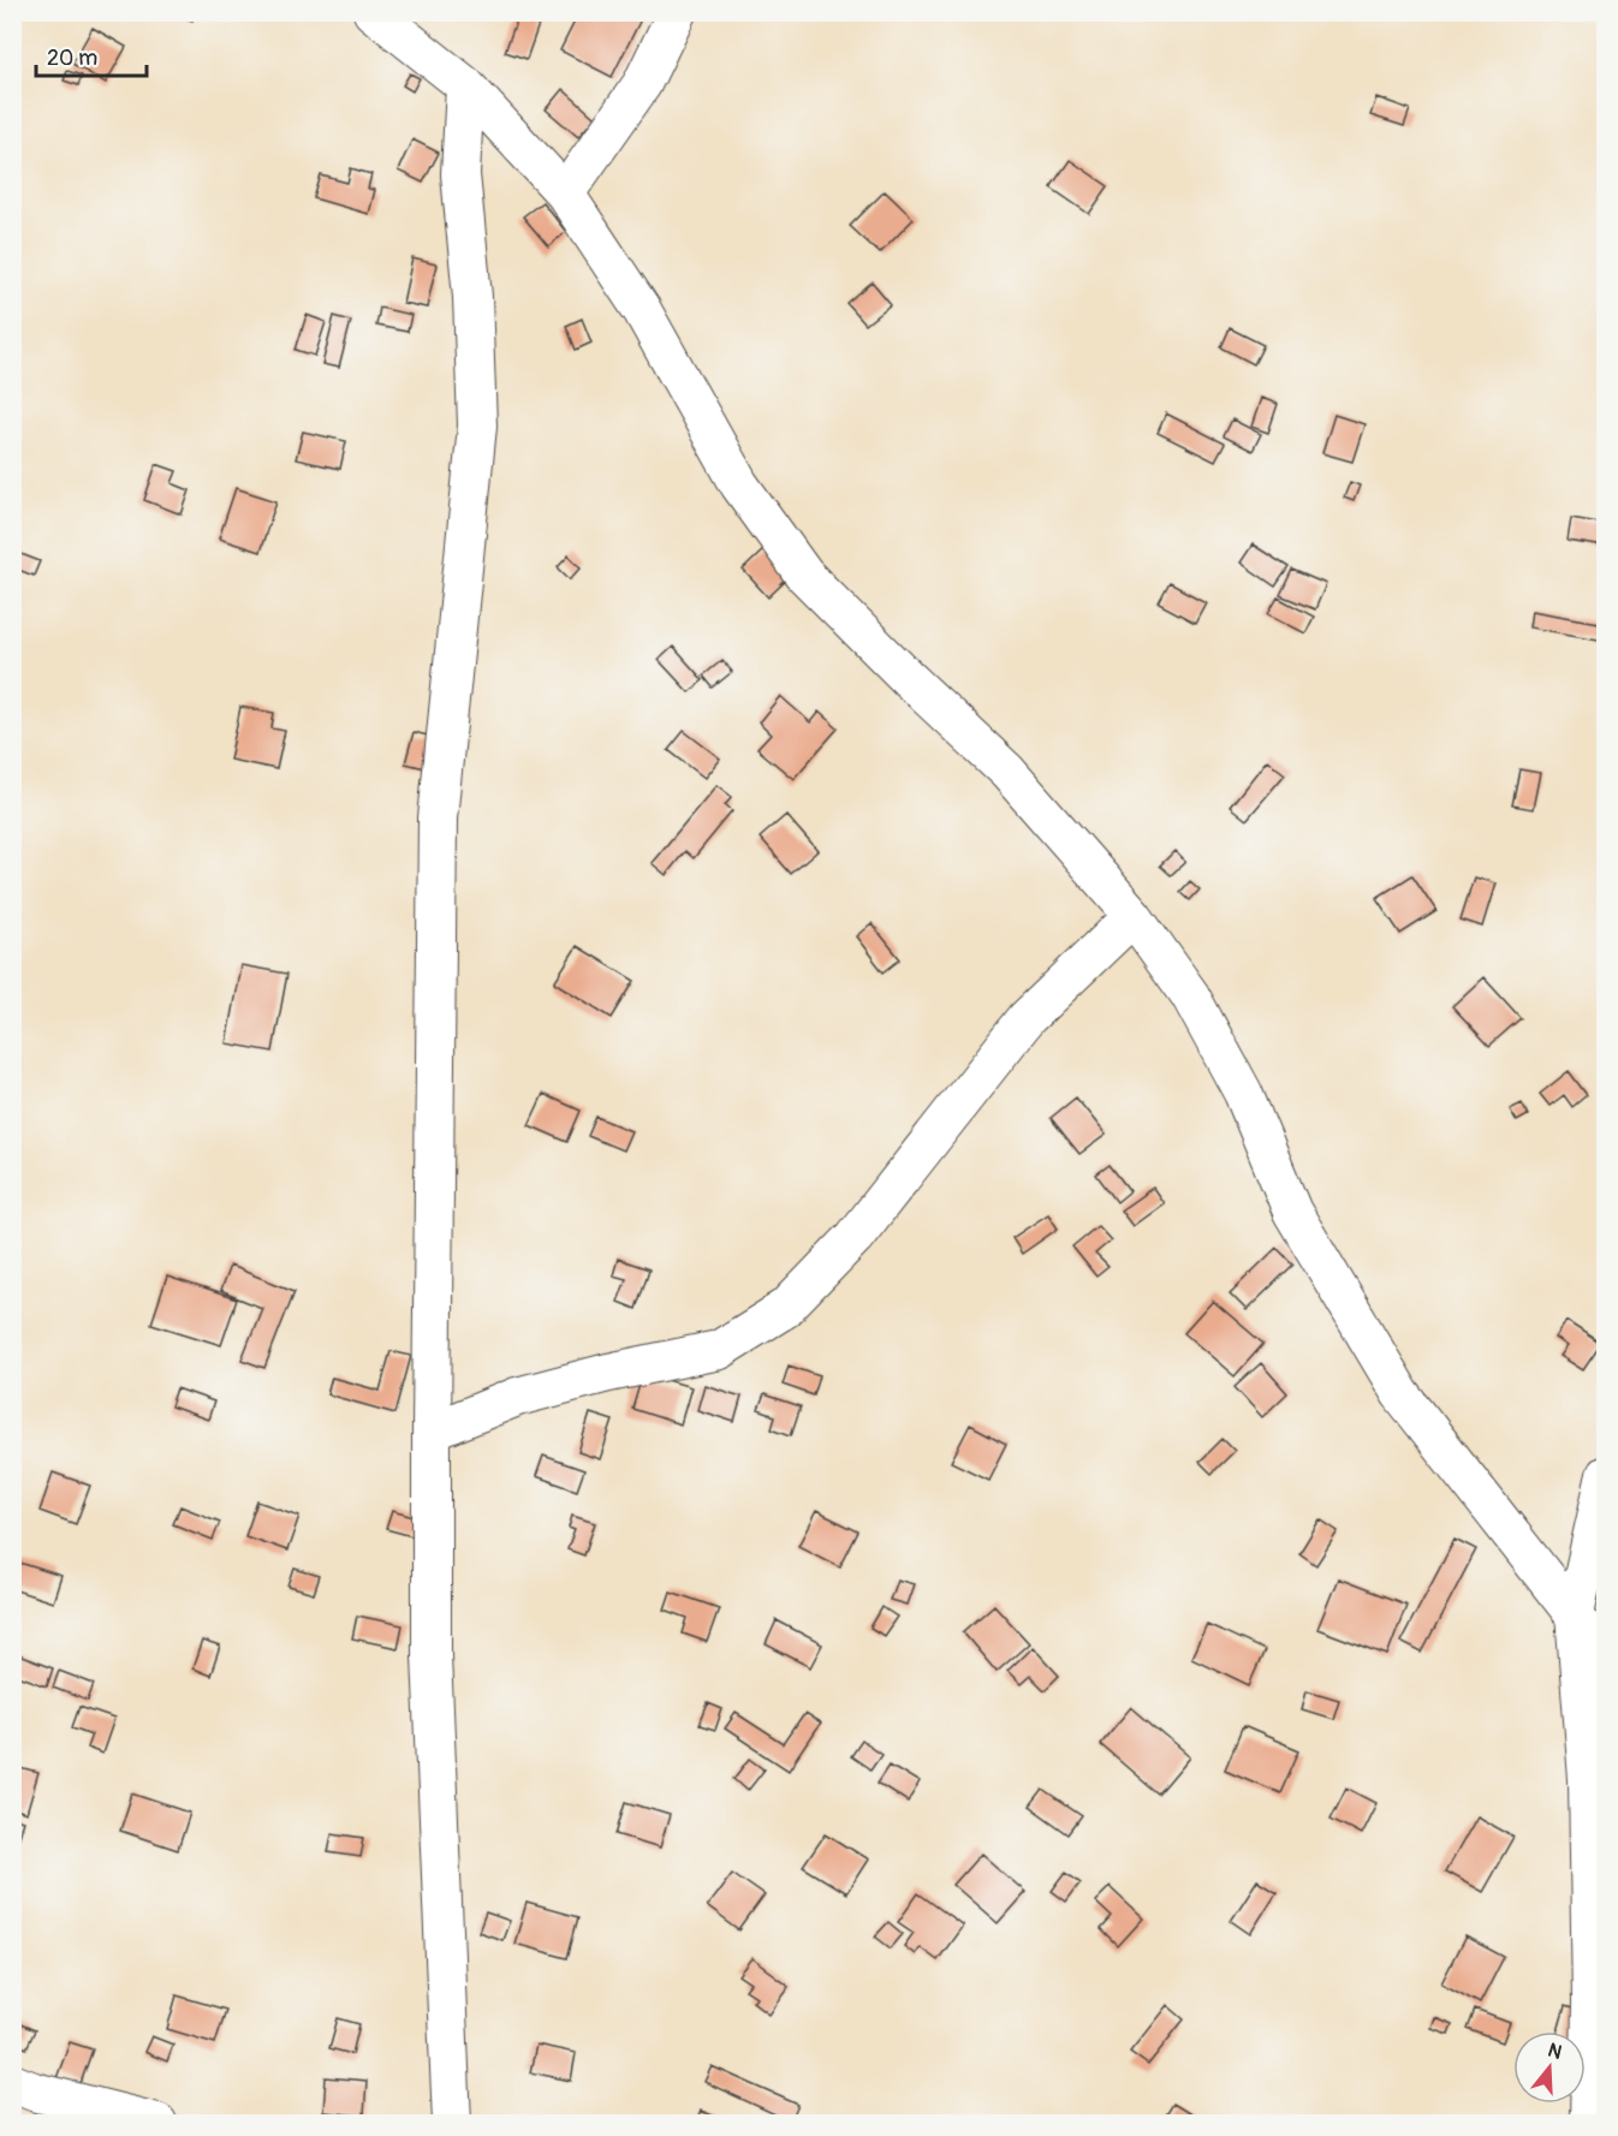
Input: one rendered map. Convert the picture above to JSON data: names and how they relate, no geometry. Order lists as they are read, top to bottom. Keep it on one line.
{"scale_bar":"20 m","north":"top"}
